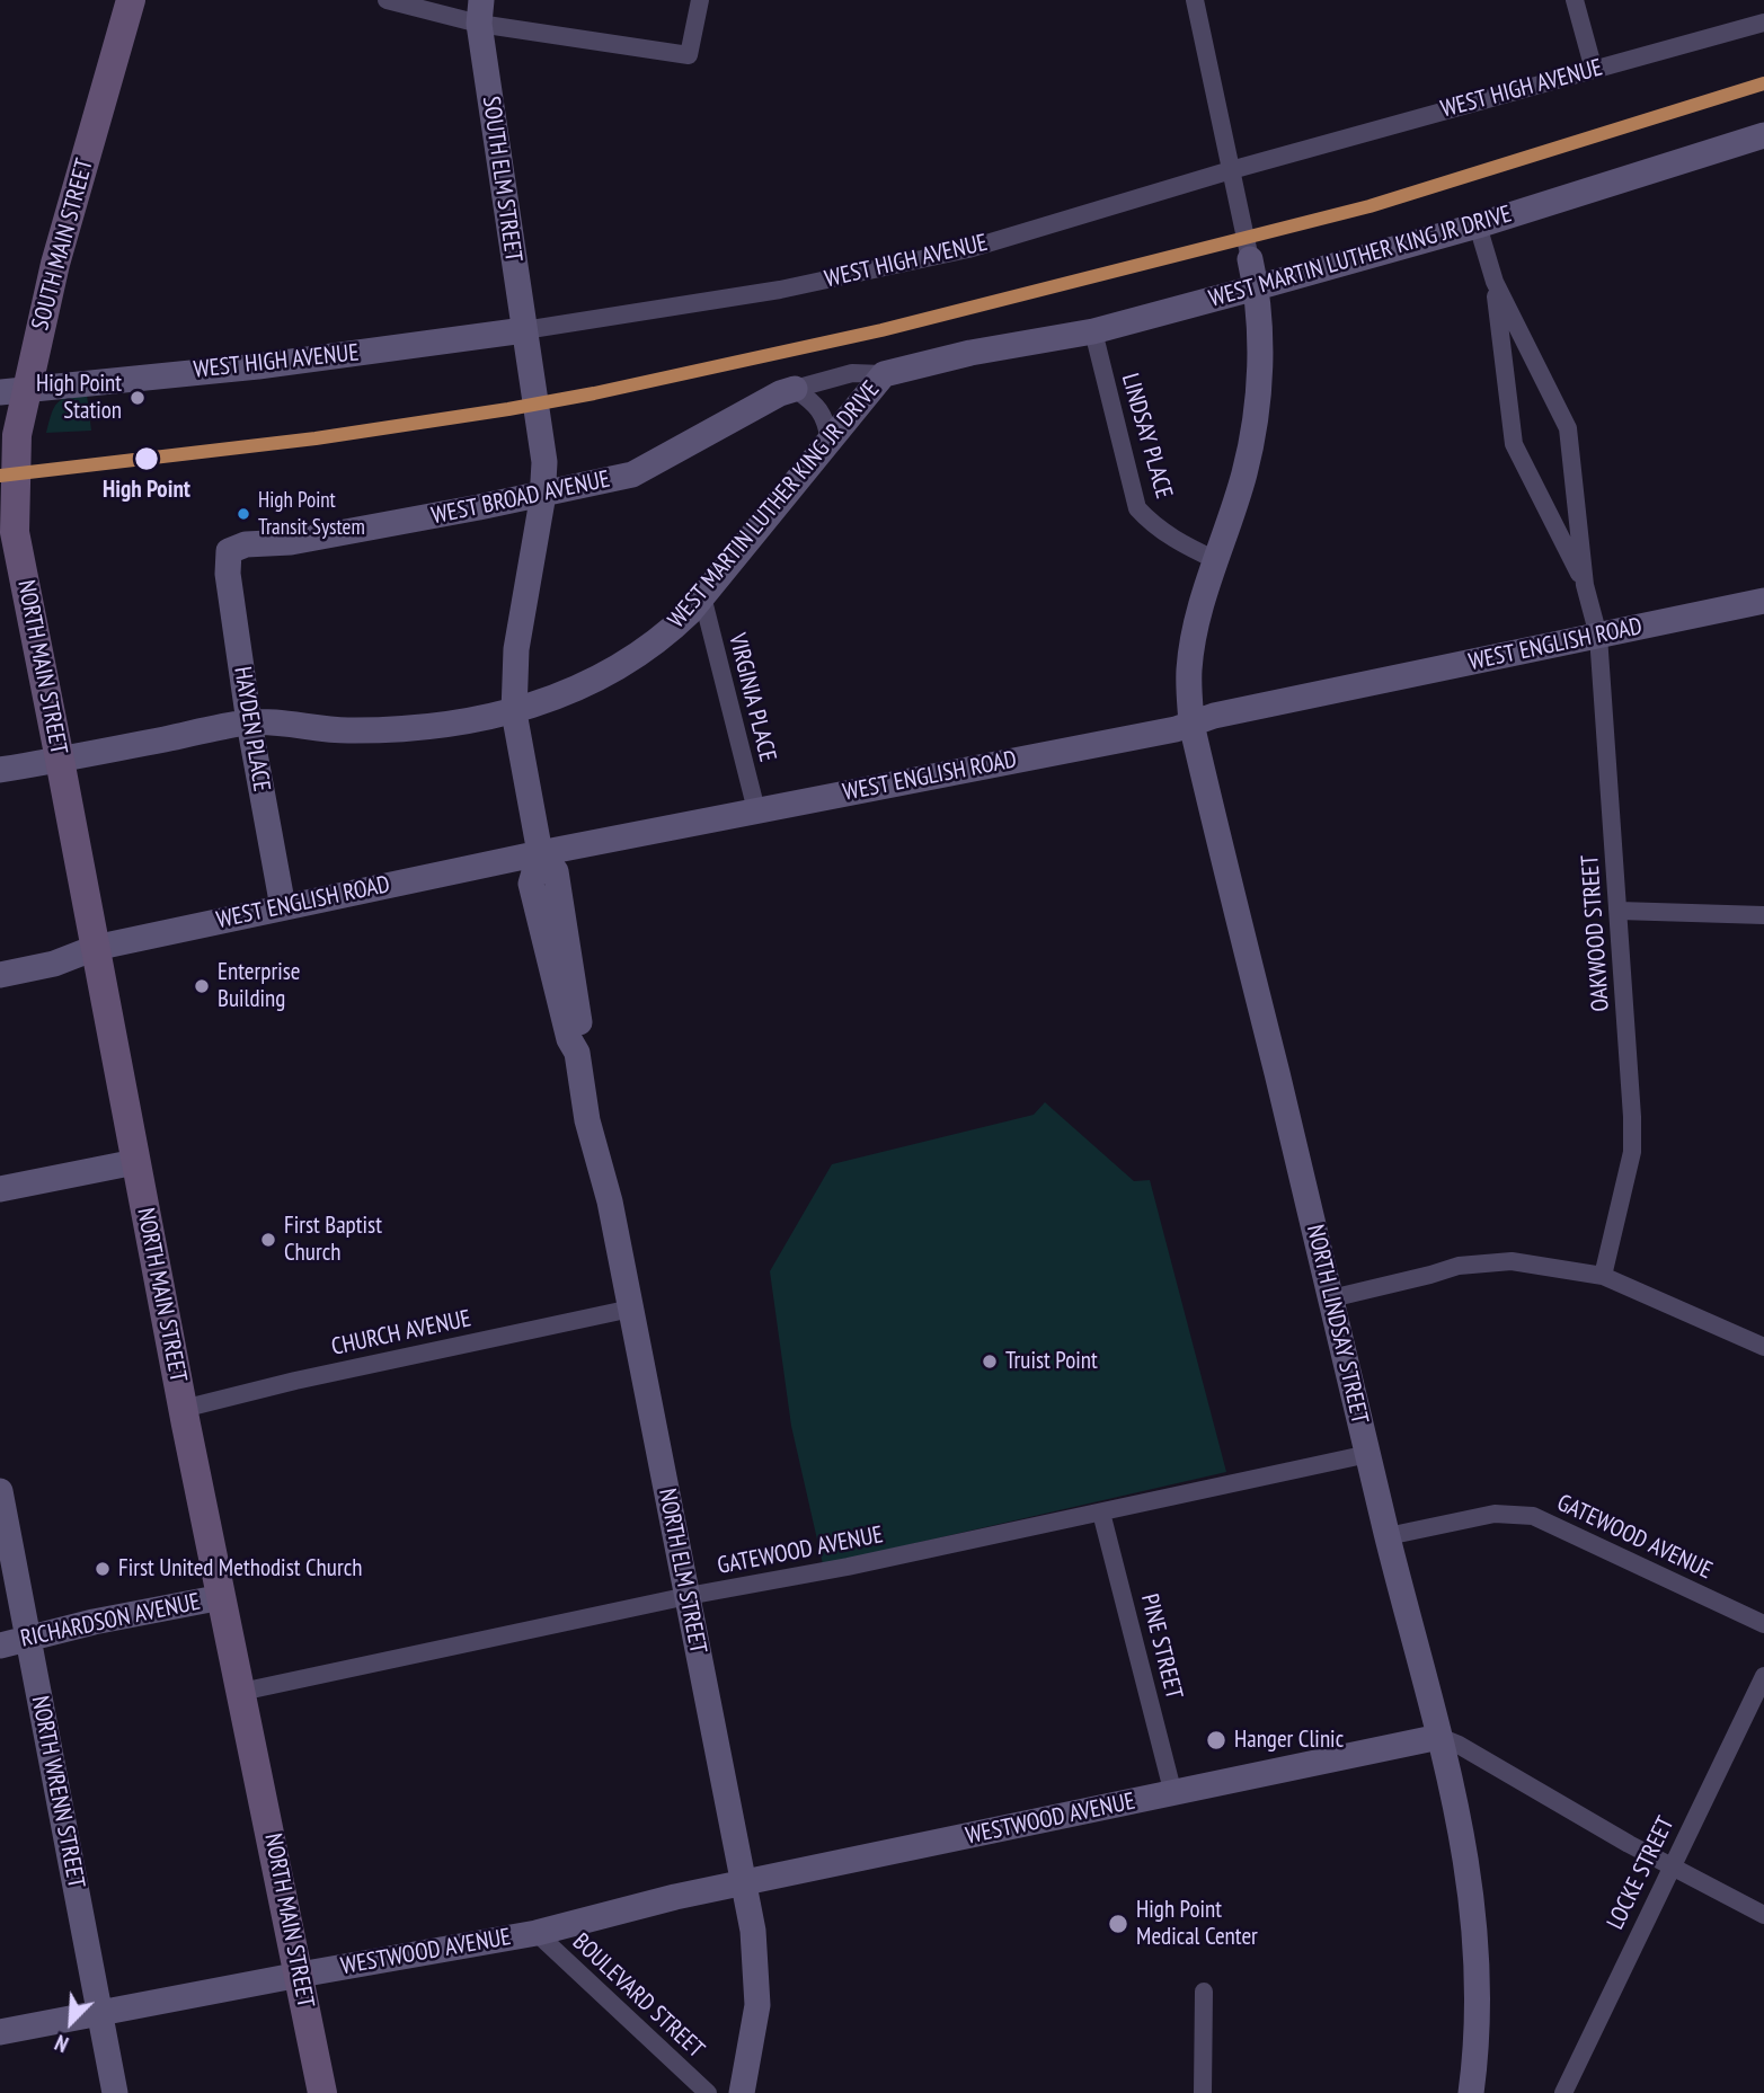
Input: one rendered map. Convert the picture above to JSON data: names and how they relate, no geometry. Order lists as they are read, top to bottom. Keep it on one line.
{"streets":{"main road":["SOUTH MAIN STREET","NORTH MAIN STREET"],"street":["WEST HIGH AVENUE","SOUTH ELM STREET","WEST MARTIN LUTHER KING JR DRIVE","LINDSAY PLACE","WEST BROAD AVENUE","WEST ENGLISH ROAD","VIRGINIA PLACE","HAYDEN PLACE","OAKWOOD STREET","NORTH LINDSAY STREET","CHURCH AVENUE","GATEWOOD AVENUE","NORTH ELM STREET","RICHARDSON AVENUE","PINE STREET","NORTH WRENN STREET","WESTWOOD AVENUE","LOCKE STREET","BOULEVARD STREET"]},"crossings":[["WEST HIGH AVENUE","SOUTH ELM STREET"],["WEST HIGH AVENUE","SOUTH MAIN STREET"],["SOUTH ELM STREET","NORTH ELM STREET"],["SOUTH MAIN STREET","NORTH MAIN STREET"],["WEST MARTIN LUTHER KING JR DRIVE","LINDSAY PLACE"],["WEST MARTIN LUTHER KING JR DRIVE","WEST BROAD AVENUE"],["WEST MARTIN LUTHER KING JR DRIVE","NORTH MAIN STREET"],["WEST MARTIN LUTHER KING JR DRIVE","VIRGINIA PLACE"],["WEST MARTIN LUTHER KING JR DRIVE","HAYDEN PLACE"],["WEST MARTIN LUTHER KING JR DRIVE","OAKWOOD STREET"],["WEST MARTIN LUTHER KING JR DRIVE","NORTH LINDSAY STREET"],["WEST MARTIN LUTHER KING JR DRIVE","NORTH ELM STREET"],["LINDSAY PLACE","NORTH LINDSAY STREET"],["WEST BROAD AVENUE","HAYDEN PLACE"],["WEST BROAD AVENUE","NORTH ELM STREET"],["WEST ENGLISH ROAD","NORTH MAIN STREET"],["WEST ENGLISH ROAD","VIRGINIA PLACE"],["WEST ENGLISH ROAD","HAYDEN PLACE"],["WEST ENGLISH ROAD","OAKWOOD STREET"],["WEST ENGLISH ROAD","NORTH LINDSAY STREET"],["WEST ENGLISH ROAD","NORTH ELM STREET"],["NORTH MAIN STREET","CHURCH AVENUE"],["NORTH MAIN STREET","GATEWOOD AVENUE"],["NORTH MAIN STREET","RICHARDSON AVENUE"],["NORTH MAIN STREET","WESTWOOD AVENUE"],["NORTH LINDSAY STREET","GATEWOOD AVENUE"],["NORTH LINDSAY STREET","WESTWOOD AVENUE"],["CHURCH AVENUE","NORTH ELM STREET"],["GATEWOOD AVENUE","NORTH ELM STREET"],["GATEWOOD AVENUE","PINE STREET"],["NORTH ELM STREET","WESTWOOD AVENUE"],["RICHARDSON AVENUE","NORTH WRENN STREET"],["PINE STREET","WESTWOOD AVENUE"],["NORTH WRENN STREET","WESTWOOD AVENUE"],["WESTWOOD AVENUE","BOULEVARD STREET"]],"places":["High Point Station","High Point","High Point Transit System","Enterprise Building","First Baptist Church","Truist Point","First United Methodist Church","Hanger Clinic","High Point Medical Center"],"north":"bottom left"}
